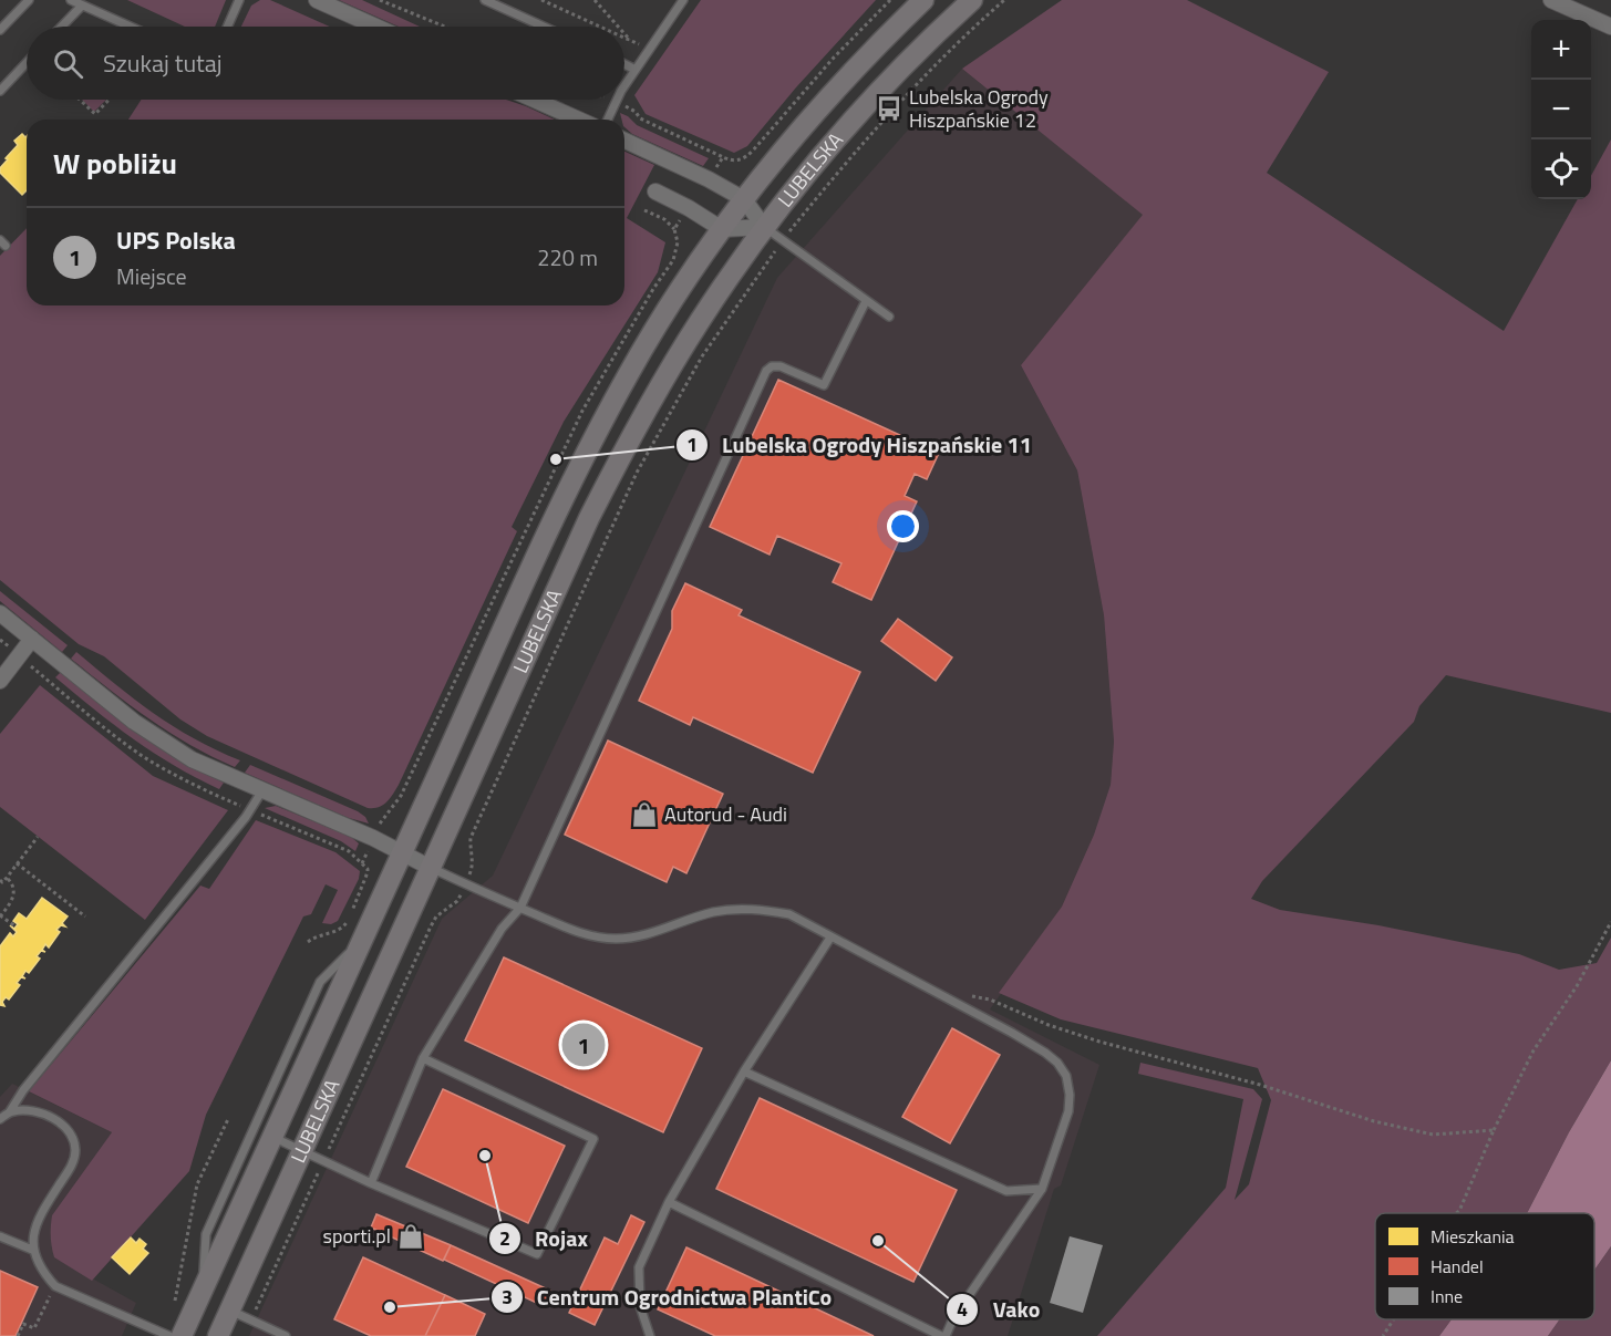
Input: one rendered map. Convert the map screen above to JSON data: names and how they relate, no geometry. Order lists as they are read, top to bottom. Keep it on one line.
{"streets":{"main road":["LUBELSKA"]},"places":{"bus stop":["Lubelska Ogrody Hiszpańskie 12"],"other":["Lubelska Ogrody Hiszpańskie 11","Rojax","Vako","Centrum Ogrodnictwa PlantiCo"],"shop":["Autorud - Audi","sporti.pl"]},"legend":["Mieszkania","Handel","Inne"],"page":{"map_buttons":["+","−"],"search":"Szukaj tutaj","heading":"W pobliżu","list":[{"mark":"1","name":"UPS Polska","note":"Miejsce","value":"220 m"}],"pins":"1"}}
